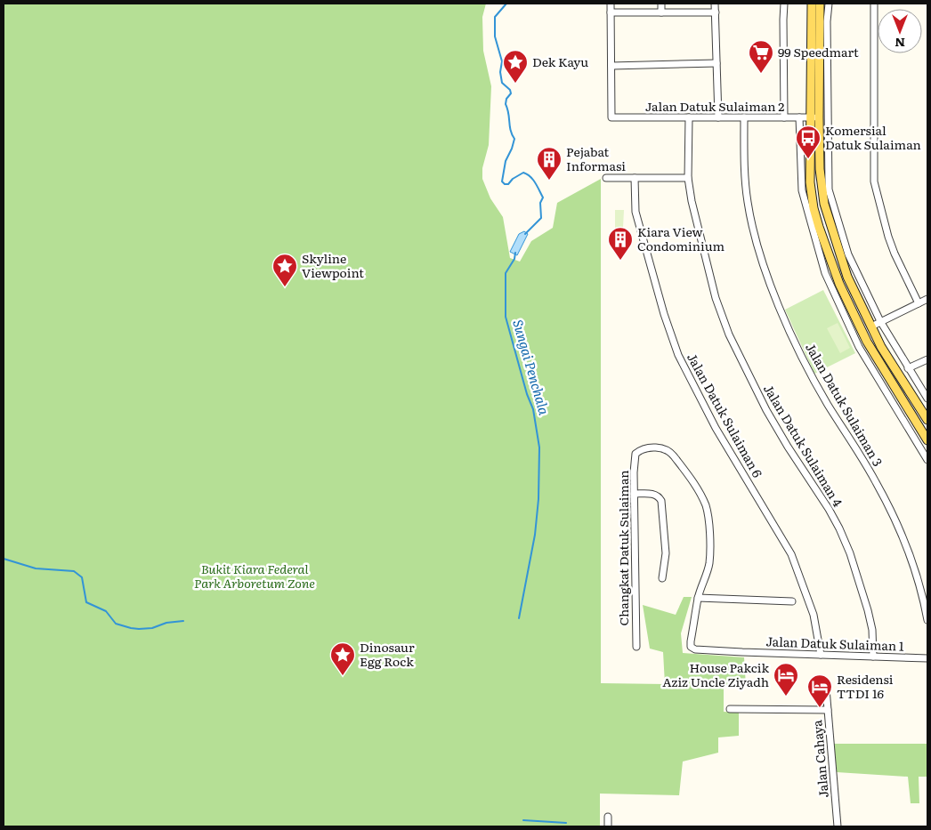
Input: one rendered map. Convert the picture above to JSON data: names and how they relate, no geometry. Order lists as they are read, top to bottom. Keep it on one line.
{"streets":{"street":["Jalan Datuk Sulaiman 2","Jalan Datuk Sulaiman 3","Jalan Datuk Sulaiman 6","Jalan Datuk Sulaiman 4","Changkat Datuk Sulaiman","Jalan Datuk Sulaiman 1","Jalan Cahaya"]},"crossings":[["Jalan Datuk Sulaiman 2","Jalan Datuk Sulaiman 3"],["Jalan Datuk Sulaiman 2","Jalan Datuk Sulaiman 4"],["Jalan Datuk Sulaiman 6","Jalan Datuk Sulaiman 1"],["Jalan Datuk Sulaiman 4","Jalan Datuk Sulaiman 1"],["Changkat Datuk Sulaiman","Jalan Datuk Sulaiman 1"]],"water":["Sungai Penchala"],"parks":["Bukit Kiara Federal Park Arboretum Zone"],"places":{"supermarket":["99 Speedmart"],"place":["Dek Kayu","Skyline Viewpoint","Dinosaur Egg Rock"],"bus stop":["Komersial Datuk Sulaiman"],"building":["Pejabat Informasi","Kiara View Condominium"],"hotel":["House Pakcik Aziz Uncle Ziyadh","Residensi TTDI 16"]},"north":"bottom"}
